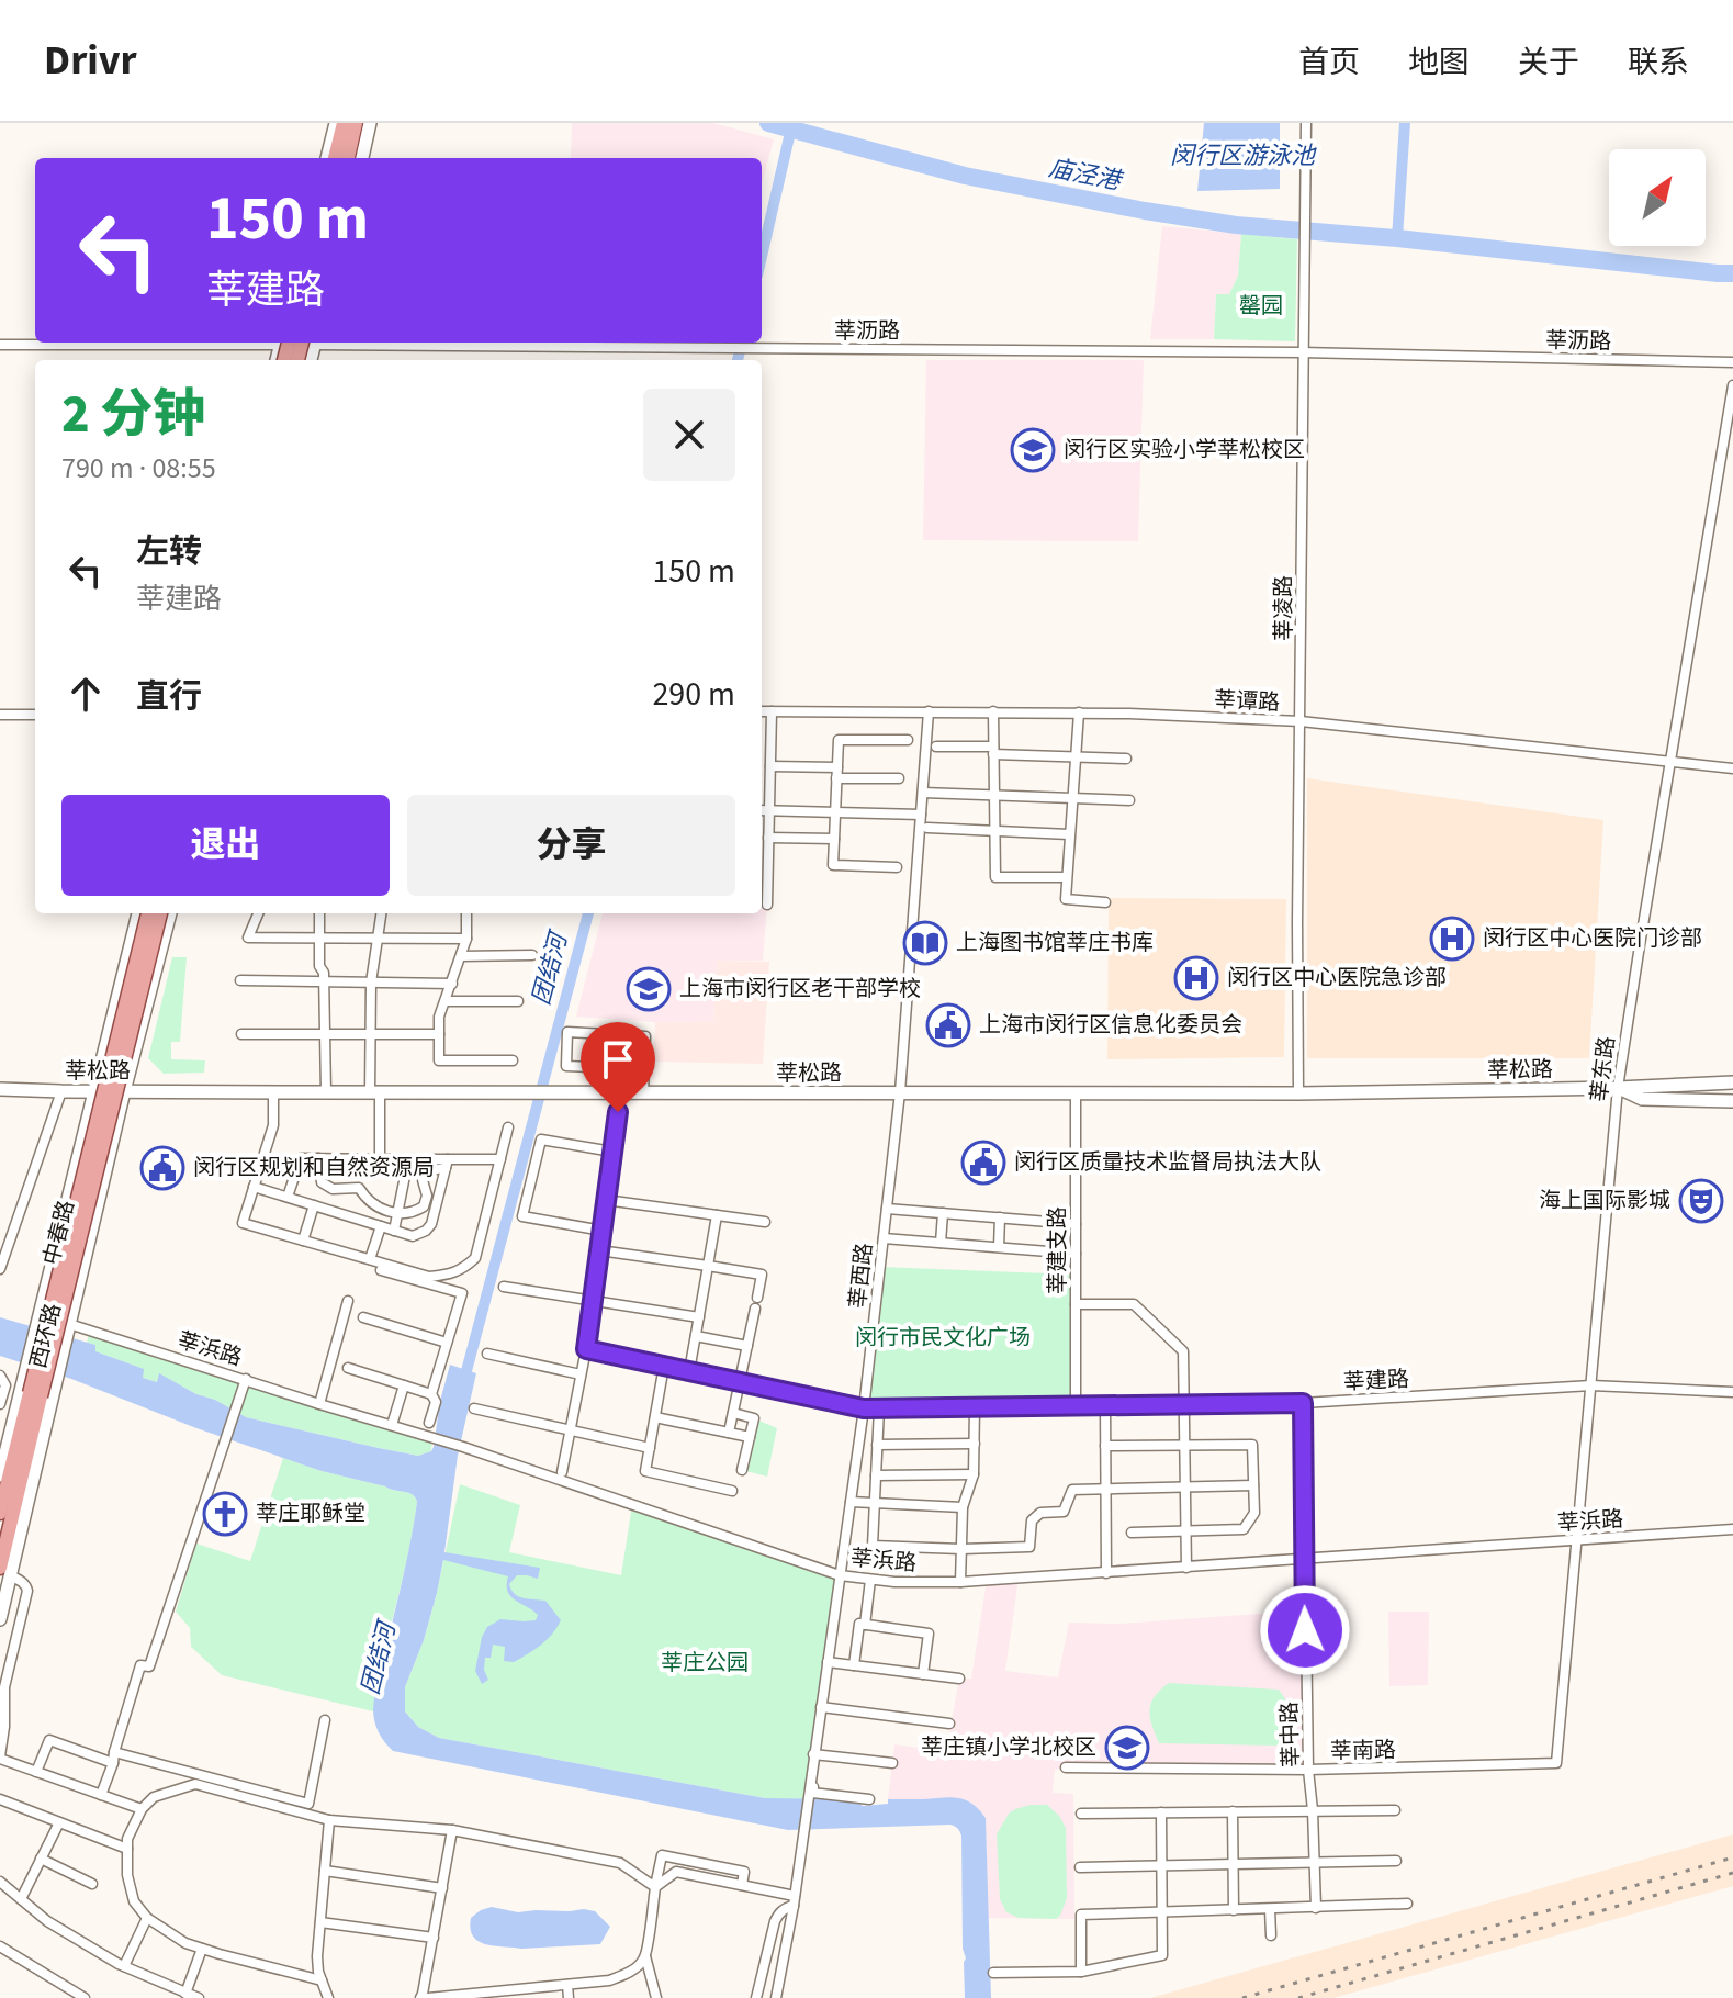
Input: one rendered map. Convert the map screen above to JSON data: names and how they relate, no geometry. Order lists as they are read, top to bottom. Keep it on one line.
{"streets":{"main road":["莘松路","中春路","西环路"],"street":["莘沥路","莘凌路","莘谭路","莘东路","莘建支路","莘西路","莘浜路","莘建路","莘中路","莘南路"]},"crossings":[["莘沥路","莘凌路"],["莘凌路","莘谭路"],["莘凌路","莘松路"],["莘谭路","莘东路"],["莘谭路","莘西路"],["莘东路","莘松路"],["莘东路","莘浜路"],["莘东路","莘建路"],["莘东路","莘南路"],["莘松路","莘建支路"],["莘松路","莘西路"],["莘松路","西环路"],["中春路","西环路"],["莘建支路","莘建路"],["莘西路","莘浜路"],["莘西路","莘建路"],["西环路","莘浜路"],["莘浜路","莘中路"],["莘建路","莘中路"],["莘中路","莘南路"]],"water":["闵行区游泳池","庙泾港","团结河"],"parks":["罄园","闵行市民文化广场","莘庄公园"],"places":{"school or university":["闵行区实验小学莘松校区","上海市闵行区老干部学校","莘庄镇小学北校区"],"hospital":["闵行区中心医院门诊部","闵行区中心医院急诊部"],"library":["上海图书馆莘庄书库"],"public building":["上海市闵行区信息化委员会","闵行区质量技术监督局执法大队","闵行区规划和自然资源局"],"theatre":["海上国际影城"],"church":["莘庄耶稣堂"]},"north":"top right","page":{"header":"Drivr","nav":["首页","地图","关于","联系"],"turn":["150 m","莘建路"],"heading":["2 分钟","790 m · 08:55"],"list":[{"name":"左转","note":"莘建路","value":"150 m"},{"name":"直行","value":"290 m"}],"buttons":["退出","分享"]}}
